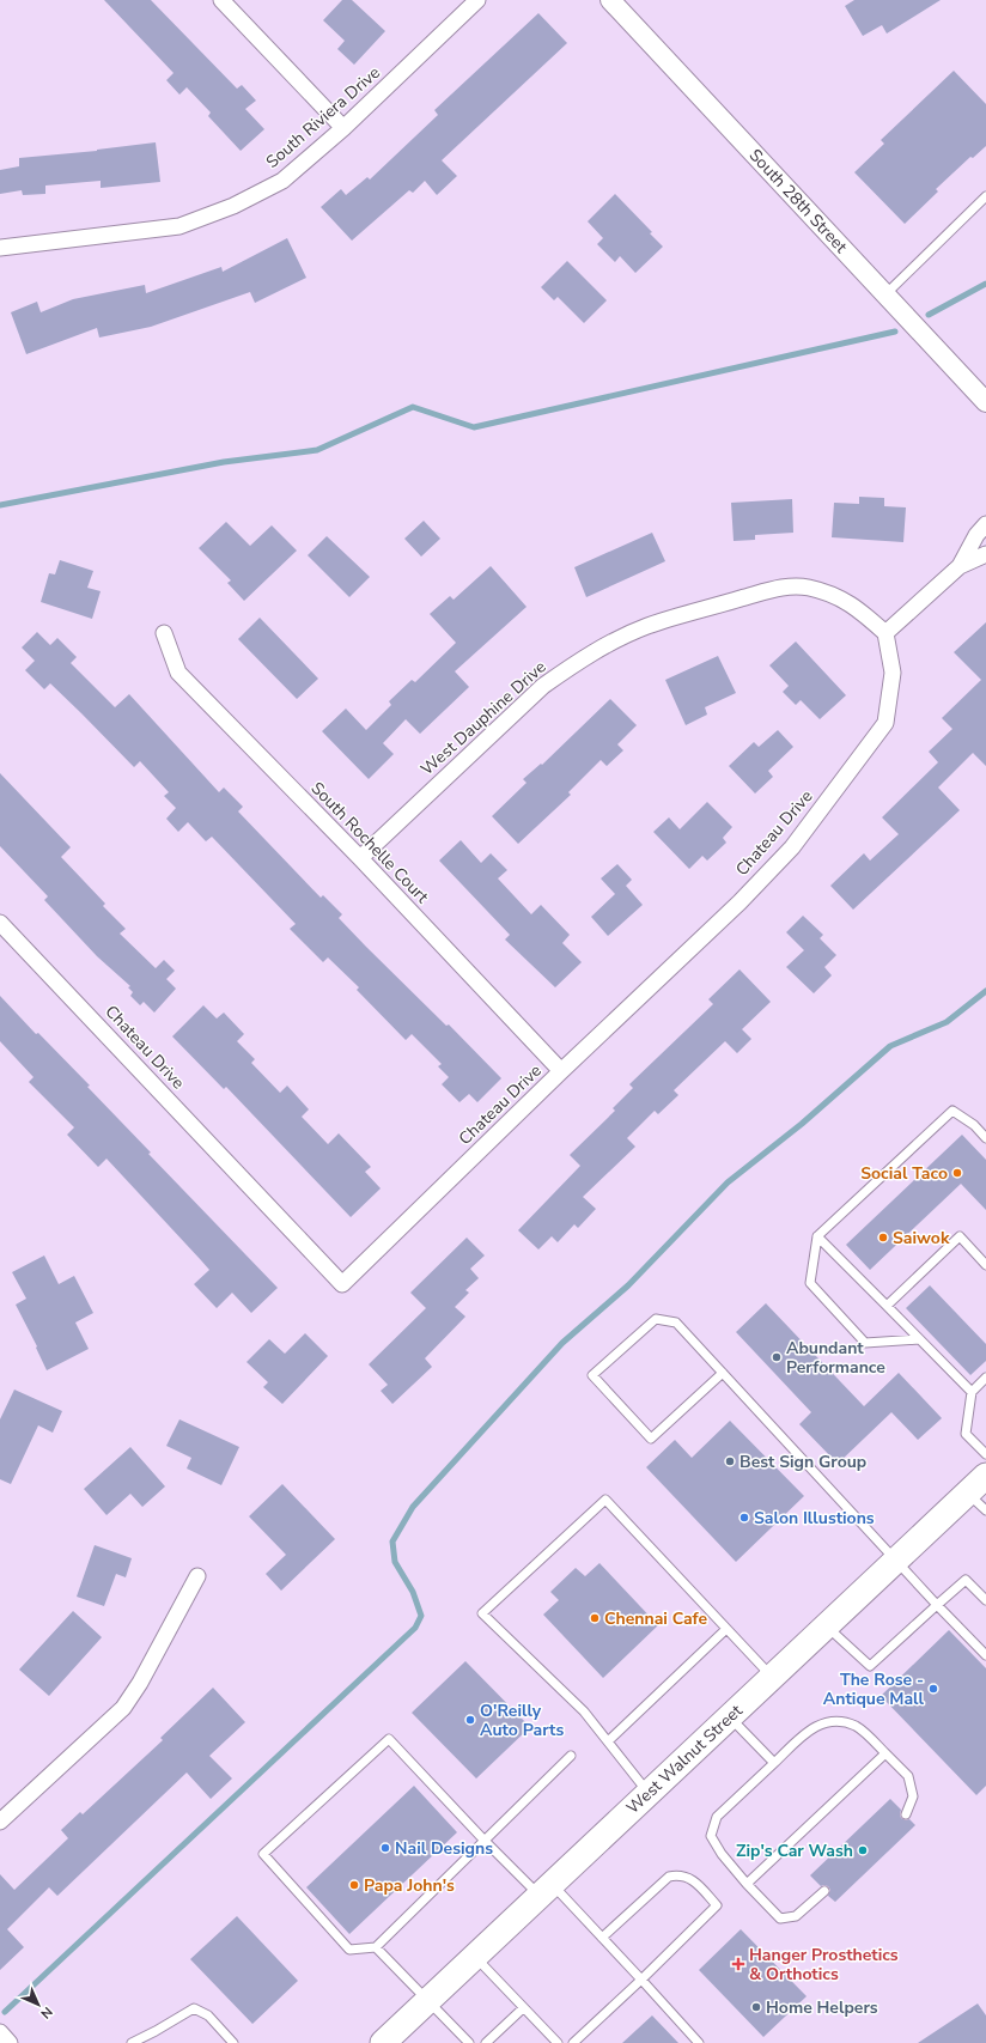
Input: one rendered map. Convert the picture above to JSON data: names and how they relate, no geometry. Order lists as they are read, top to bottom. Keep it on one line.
{"streets":{"main road":["West Walnut Street"],"street":["South Riviera Drive","South 28th Street","West Dauphine Drive","Chateau Drive","South Rochelle Court"]},"crossings":[["West Dauphine Drive","Chateau Drive"],["West Dauphine Drive","South Rochelle Court"],["Chateau Drive","South Rochelle Court"]],"places":{"other":["Social Taco","Saiwok","Abundant Performance","Best Sign Group","Salon Illustions","Chennai Cafe","The Rose - Antique Mall","O'Reilly Auto Parts","Nail Designs","Zip's Car Wash","Papa John's","Home Helpers"],"health":["Hanger Prosthetics & Orthotics"]},"north":"bottom right"}
